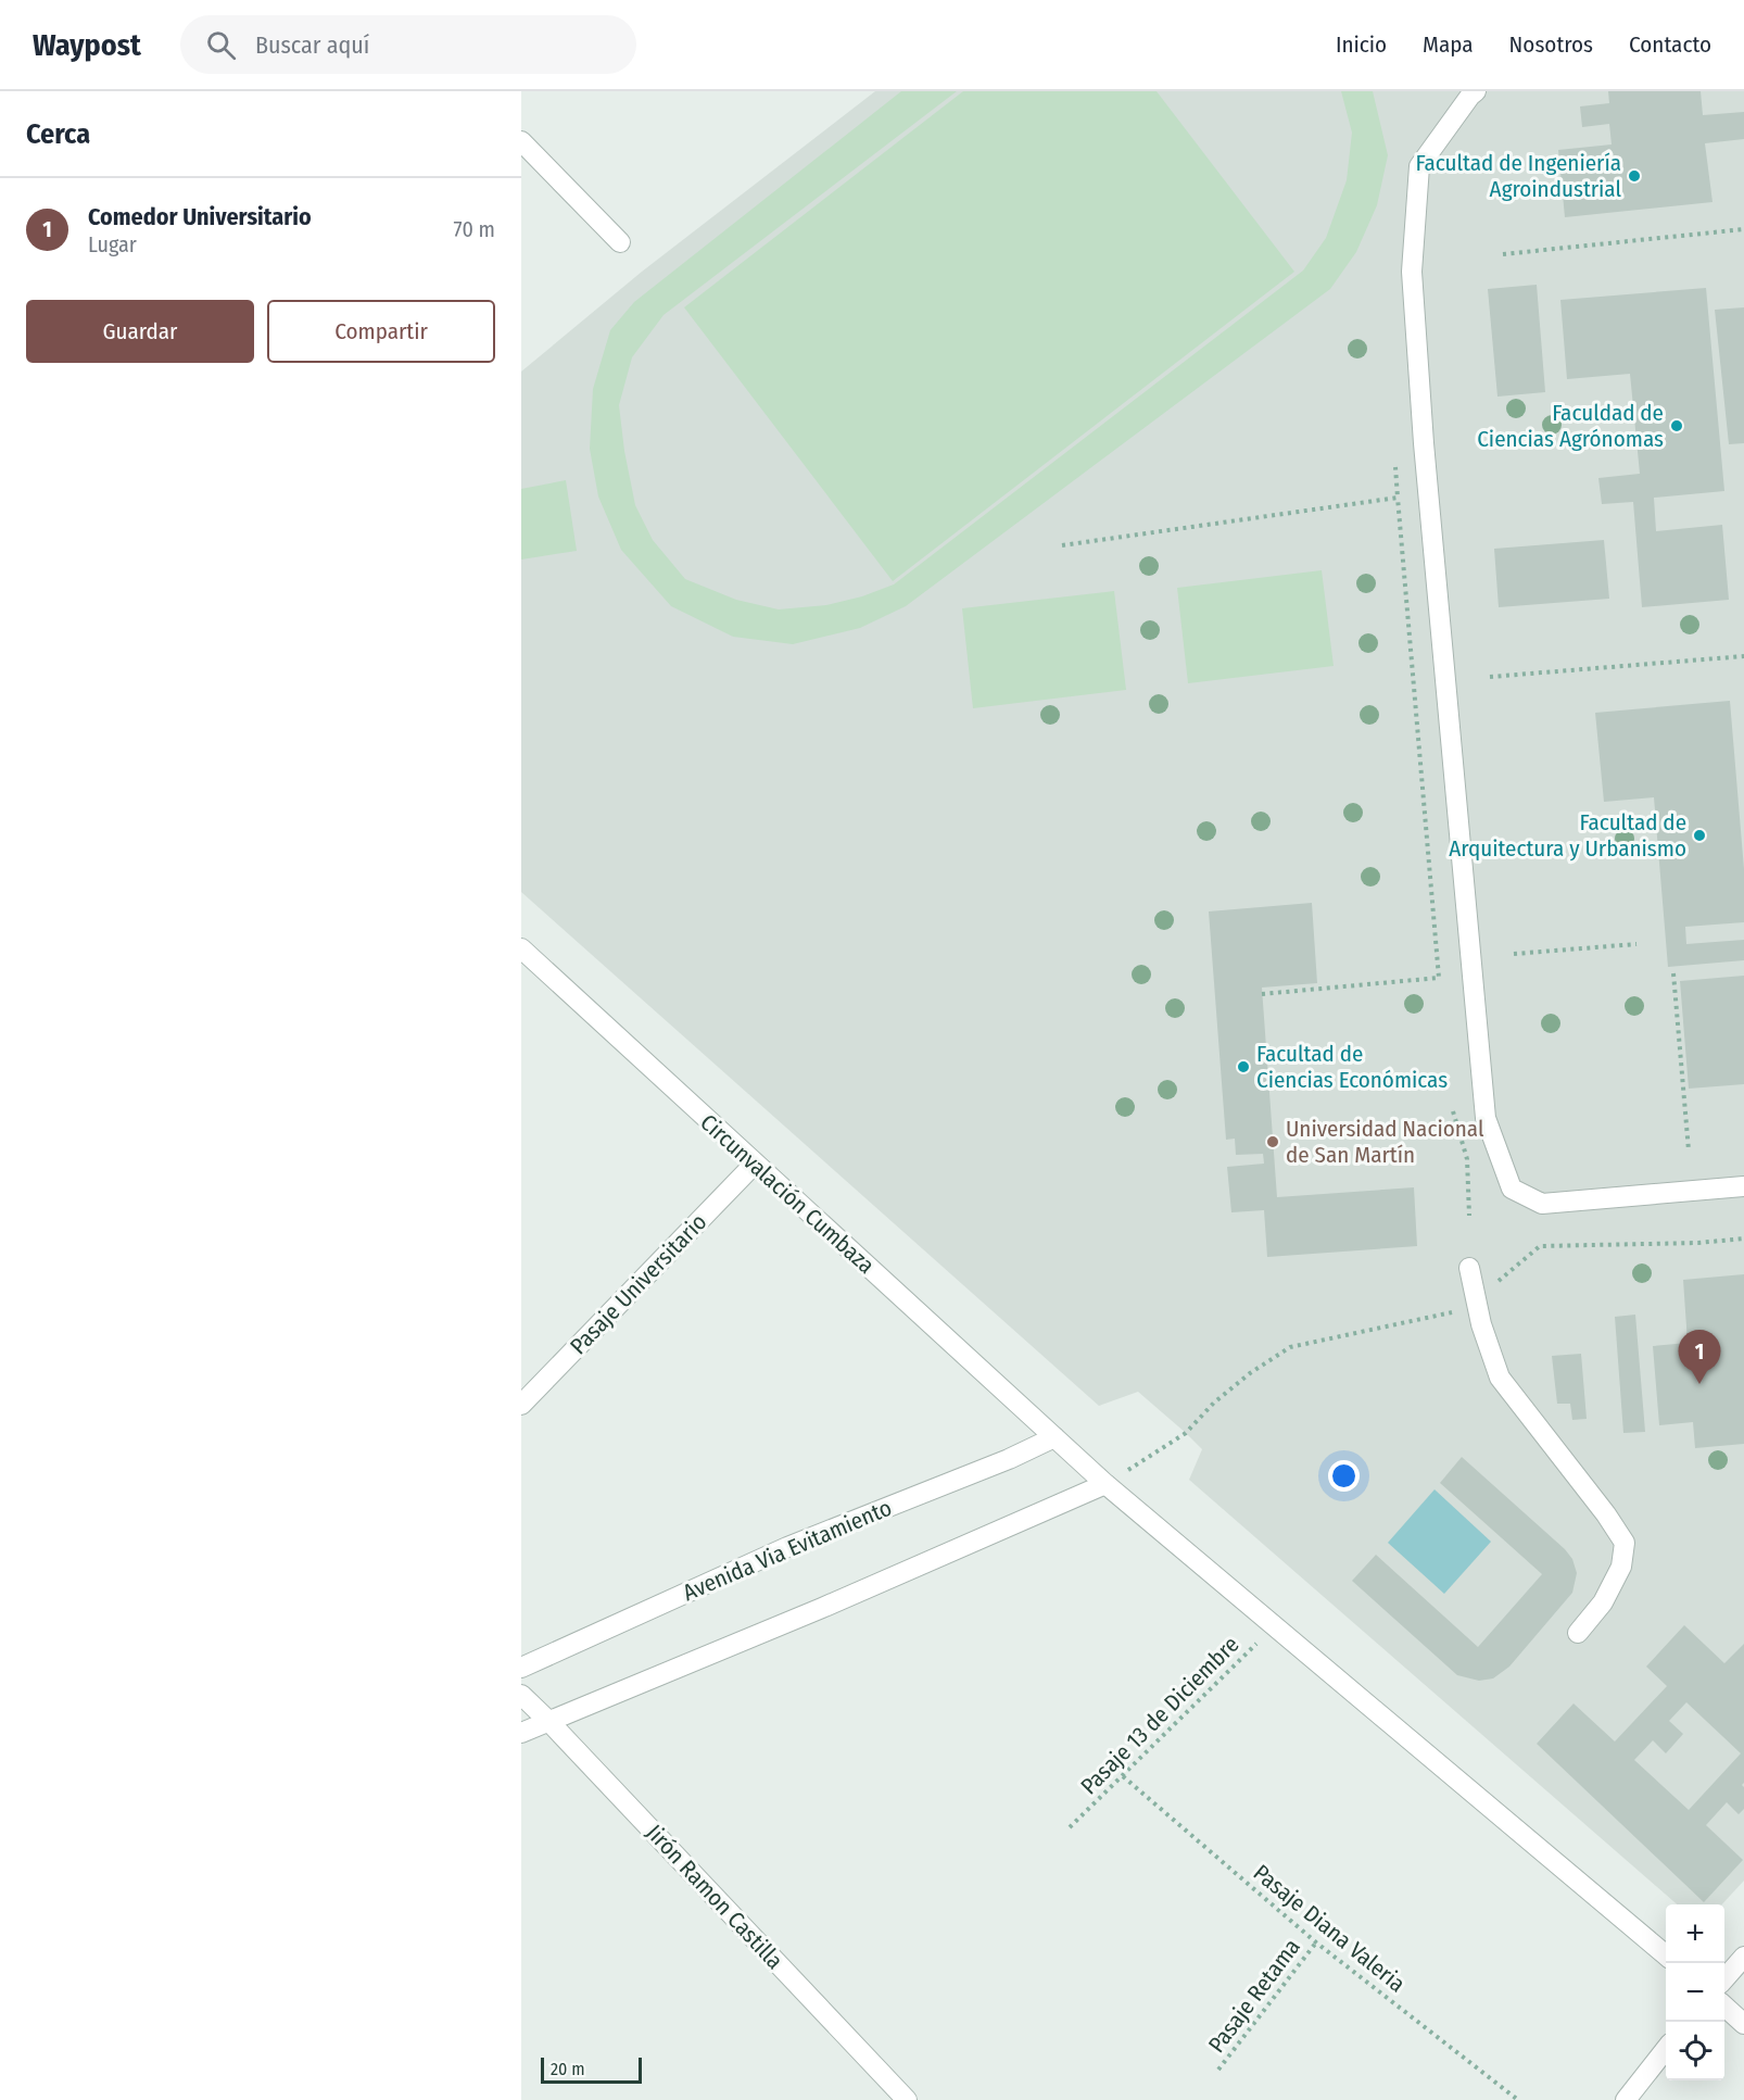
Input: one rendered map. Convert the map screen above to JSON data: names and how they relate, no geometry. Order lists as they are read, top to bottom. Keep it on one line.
{"streets":{"street":["Circunvalación Cumbaza","Pasaje Universitario","Avenida Via Evitamiento","Jirón Ramon Castilla"],"path":["Pasaje 13 de Diciembre","Pasaje Diana Valeria","Pasaje Retama"]},"crossings":[["Circunvalación Cumbaza","Pasaje Universitario"],["Circunvalación Cumbaza","Avenida Via Evitamiento"],["Circunvalación Cumbaza","Pasaje 13 de Diciembre"],["Pasaje 13 de Diciembre","Pasaje Diana Valeria"],["Pasaje Diana Valeria","Pasaje Retama"]],"places":["Facultad de Ingeniería Agroindustrial","Faculdad de Ciencias Agrónomas","Facultad de Arquitectura y Urbanismo","Facultad de Ciencias Económicas","Universidad Nacional de San Martín"],"scale_bar":"20 m","page":{"header":"Waypost","search":"Buscar aquí","nav":["Inicio","Mapa","Nosotros","Contacto"],"heading":"Cerca","list":[{"mark":"1","name":"Comedor Universitario","note":"Lugar","value":"70 m"}],"buttons":["Guardar","Compartir"],"pins":"1","map_buttons":["+","−"],"scale":"20 m"}}
